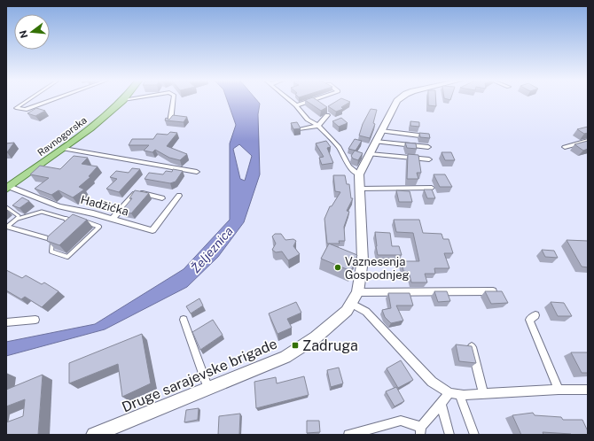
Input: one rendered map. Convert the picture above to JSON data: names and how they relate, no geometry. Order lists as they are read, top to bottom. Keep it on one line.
{"streets":{"main road":["Ravnogorska","Druge sarajevske brigade"],"street":["Hadžićka"]},"crossings":[["Ravnogorska","Hadžićka"]],"water":["Željeznica"],"places":{"other":["Vaznesenja Gospodnjeg"],"transit":["Zadruga"]},"north":"left"}
